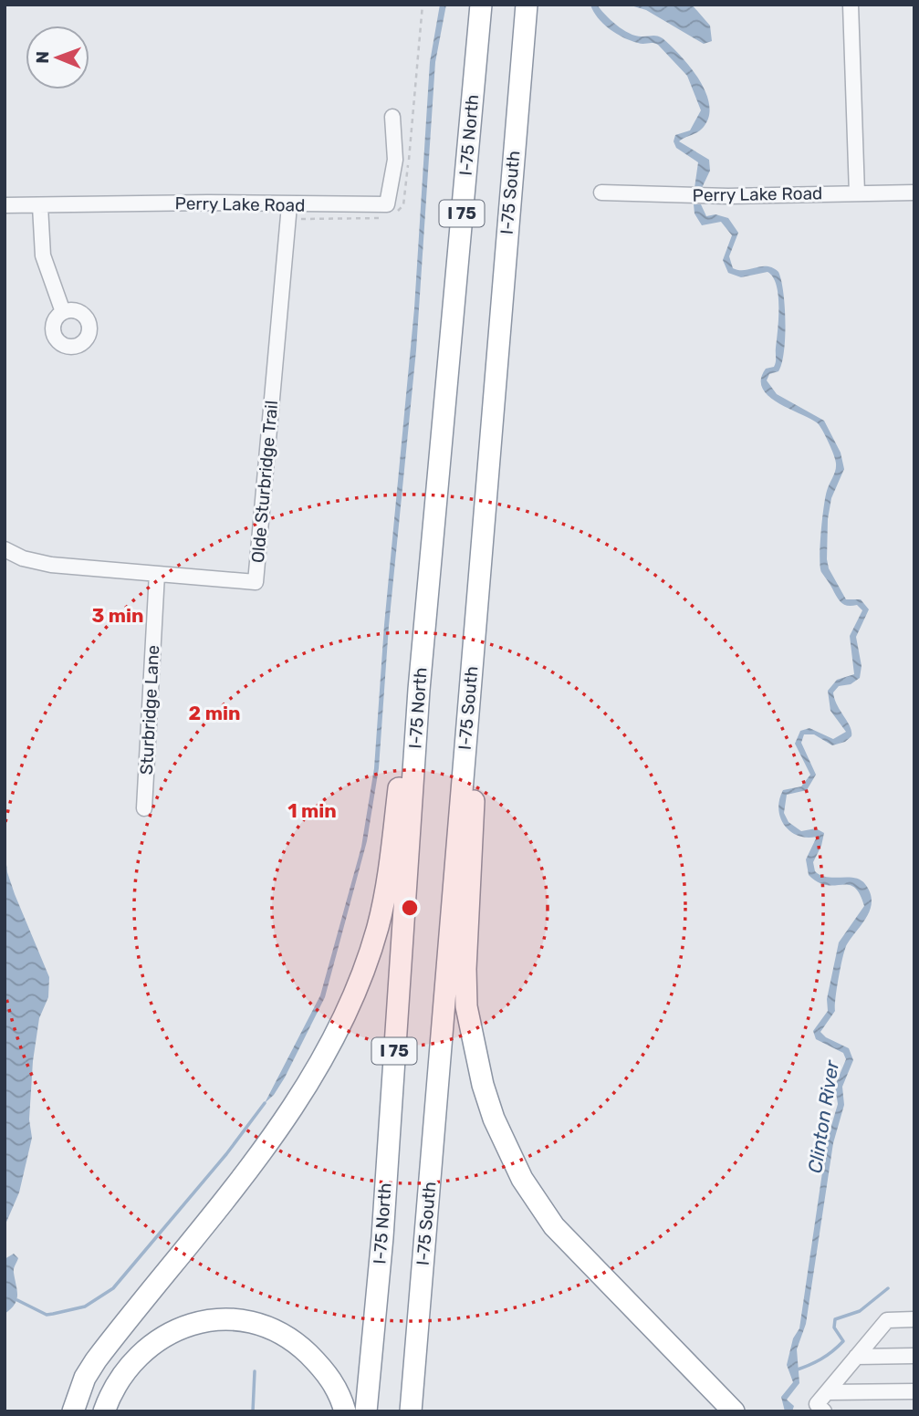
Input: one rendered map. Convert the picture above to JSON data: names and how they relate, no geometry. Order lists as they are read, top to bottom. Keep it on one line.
{"streets":{"highway":["I-75 North","I-75 South","I 75"],"street":["Perry Lake Road","Olde Sturbridge Trail","Sturbridge Lane"]},"crossings":[["Perry Lake Road","Olde Sturbridge Trail"],["Olde Sturbridge Trail","Sturbridge Lane"]],"water":["Clinton River"],"north":"left","rings":["3 min","2 min","1 min"]}
